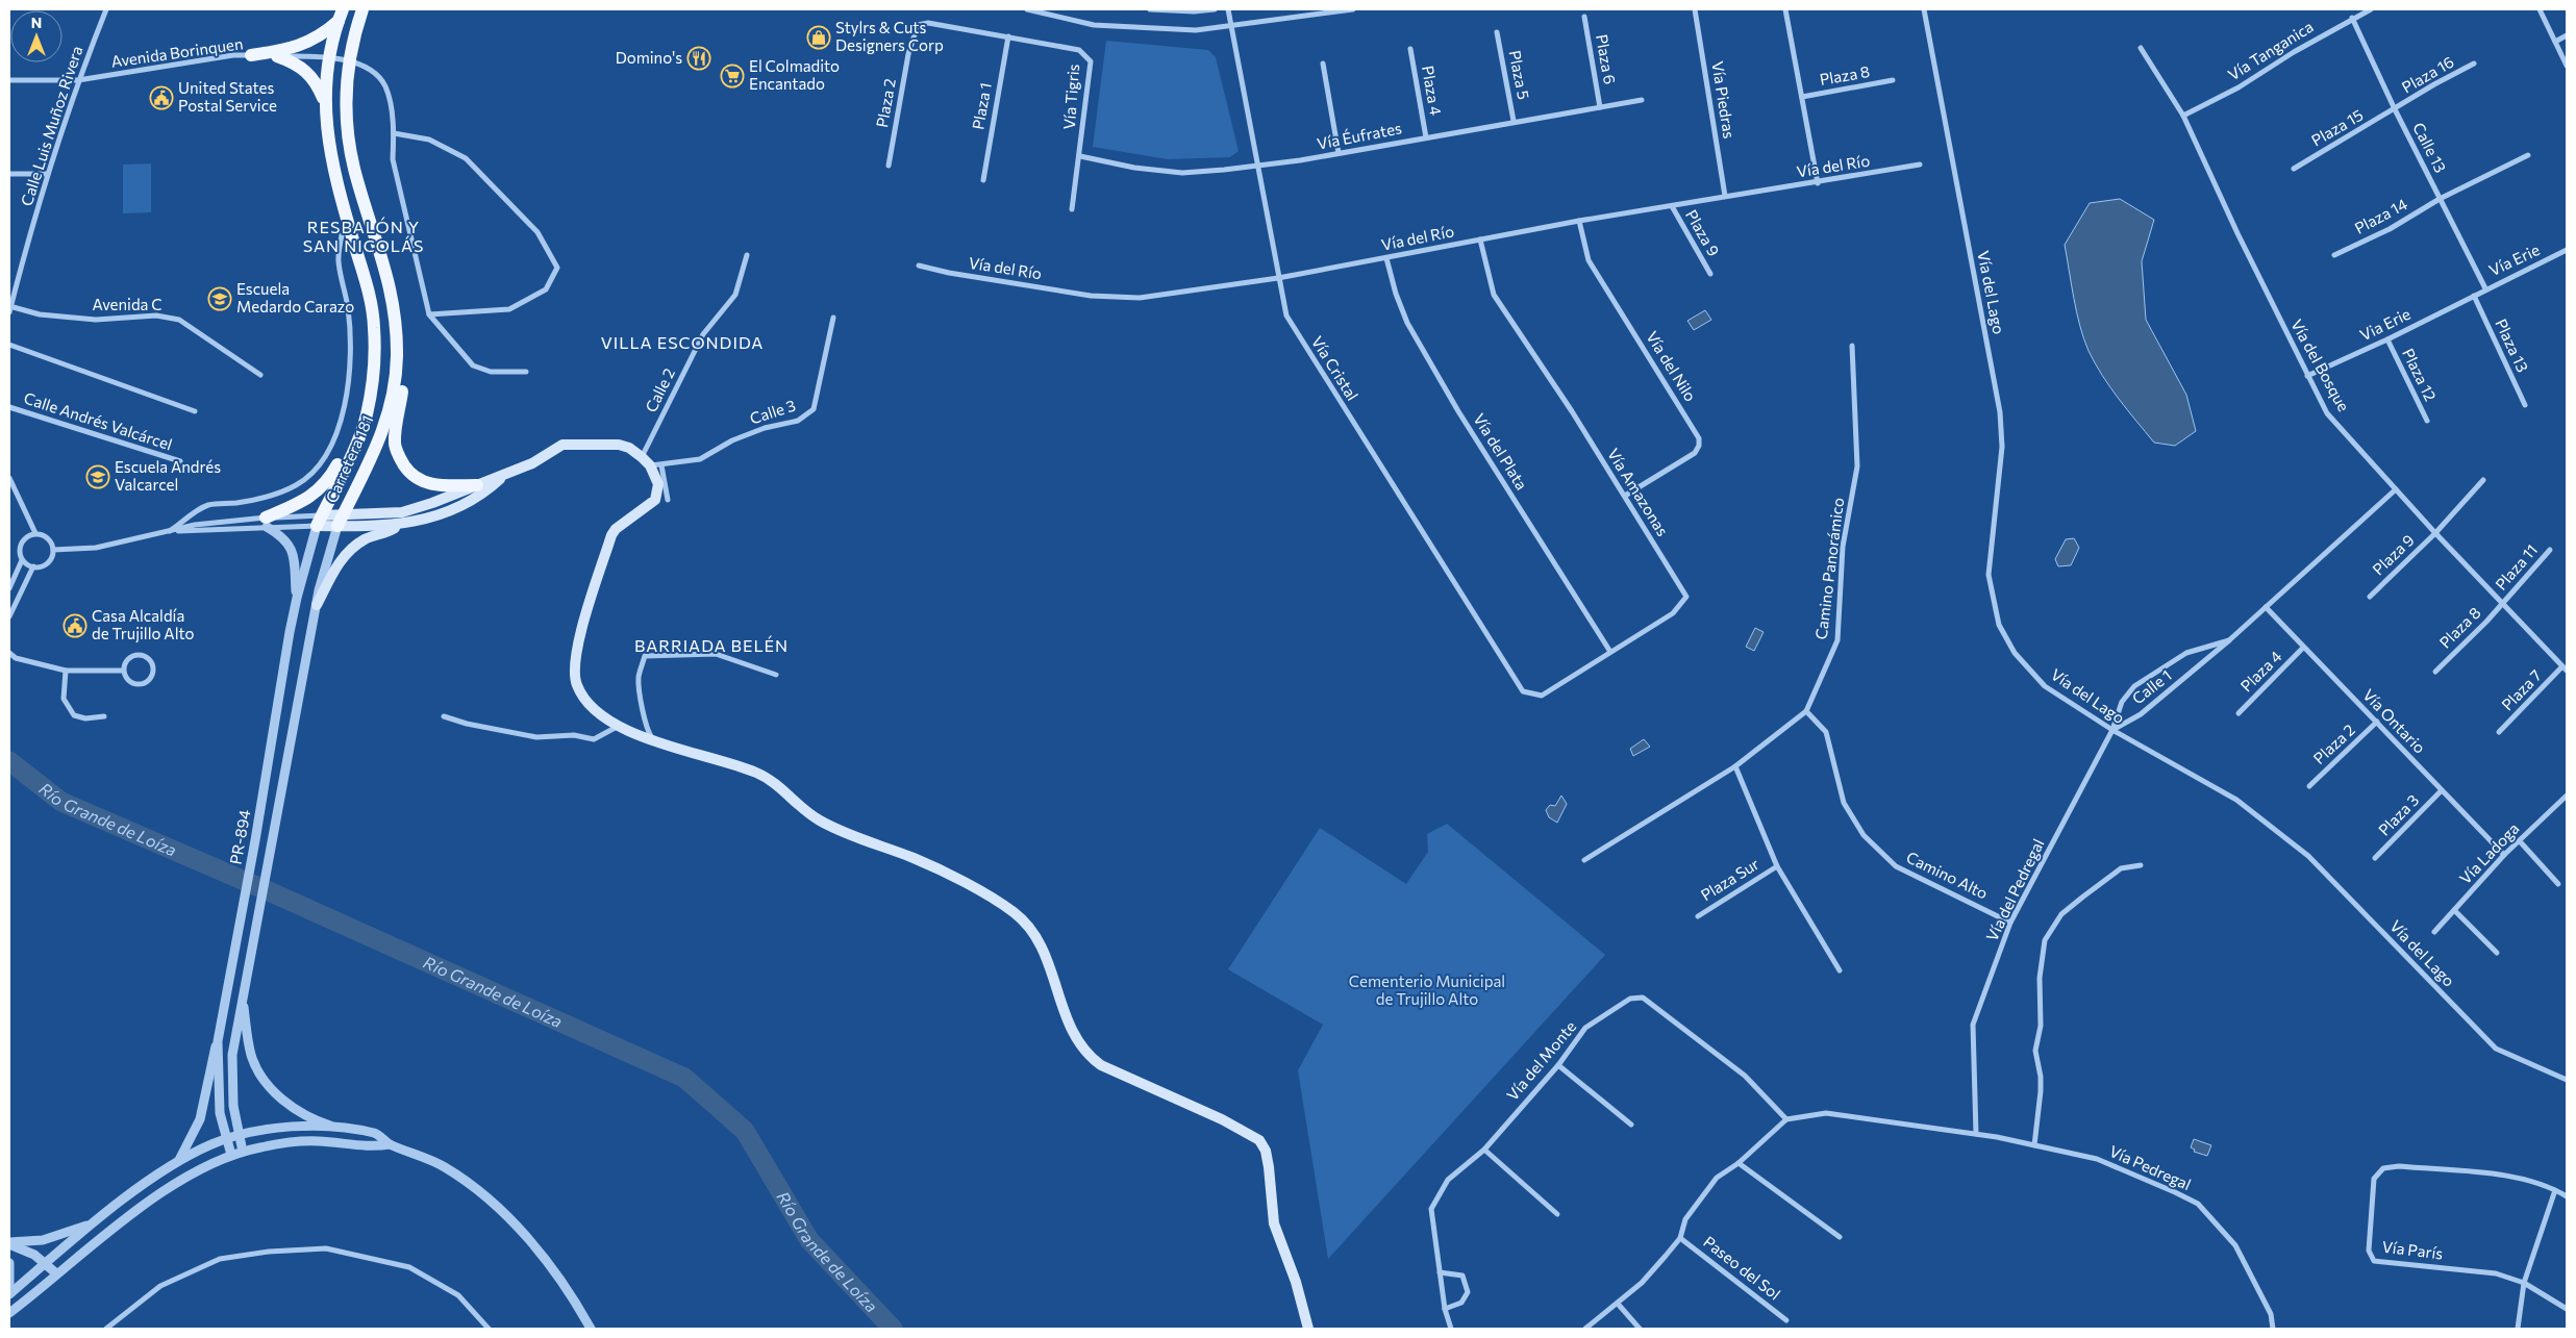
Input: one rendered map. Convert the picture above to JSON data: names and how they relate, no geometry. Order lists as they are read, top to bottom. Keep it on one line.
{"streets":{"main road":["Carretera 181"],"street":["Vía Tanganica","Avenida Borinquen","Plaza 6","Plaza 5","Plaza 16","Plaza 8","Plaza 4","Vía Tigris","Vía Piedras","Plaza 2","Plaza 1","Calle Luis Muñoz Rivera","Plaza 15","Vía Éufrates","Calle 13","Vía del Río","Plaza 14","Plaza 9","Vía Erie","Vía del Lago","Avenida C","Via Erie","Plaza 13","Vía del Bosque","Vía del Nilo","Vía Cristal","Plaza 12","Calle 2","Calle 3","Calle Andrés Valcárcel","Vía del Plata","Vía Amazonas","Plaza 11","Camino Panorámico","Calle 1","Plaza 7","Vía Ontario","Plaza 3","PR-894","Vía Ladoga","Camino Alto","Plaza Sur","Vía del Pedregal","Vía del Monte","Vía Pedregal","Vía París","Paseo del Sol"]},"crossings":[["Vía Tanganica","Calle 13"],["Vía Tanganica","Vía del Bosque"],["Avenida Borinquen","Calle Luis Muñoz Rivera"],["Avenida Borinquen","Carretera 181"],["Plaza 6","Vía Éufrates"],["Plaza 5","Vía Éufrates"],["Plaza 16","Plaza 15"],["Plaza 16","Calle 13"],["Plaza 8","Vía del Bosque"],["Plaza 8","Plaza 11"],["Plaza 4","Vía Éufrates"],["Plaza 4","Vía Ontario"],["Vía Tigris","Plaza 2"],["Vía Tigris","Plaza 1"],["Vía Tigris","Vía Éufrates"],["Vía Piedras","Vía del Río"],["Plaza 2","Vía Ontario"],["Calle Luis Muñoz Rivera","Avenida C"],["Plaza 15","Calle 13"],["Vía Éufrates","Vía Cristal"],["Calle 13","Plaza 14"],["Calle 13","Vía Erie"],["Vía del Río","Plaza 9"],["Vía del Río","Vía del Nilo"],["Vía del Río","Vía Cristal"],["Vía del Río","Vía del Plata"],["Vía del Río","Vía Amazonas"],["Plaza 9","Vía del Bosque"],["Vía Erie","Via Erie"],["Vía Erie","Plaza 13"],["Vía del Lago","Calle 1"],["Vía del Lago","Vía del Pedregal"],["Via Erie","Plaza 13"],["Via Erie","Vía del Bosque"],["Via Erie","Plaza 12"],["Vía del Bosque","Plaza 11"],["Vía del Bosque","Calle 1"],["Vía del Bosque","Plaza 7"],["Vía del Nilo","Vía Amazonas"],["Vía Cristal","Vía Amazonas"],["Vía del Plata","Vía Amazonas"],["Carretera 181","PR-894"],["Camino Panorámico","Camino Alto"],["Calle 1","Vía Ontario"],["Calle 1","Vía del Pedregal"],["Vía Ontario","Plaza 3"],["Vía Ontario","Vía Ladoga"],["Camino Alto","Vía del Pedregal"],["Vía del Pedregal","Vía Pedregal"]],"districts":["RESBALÓN Y SAN NICOLÁS","VILLA ESCONDIDA","BARRIADA BELÉN"],"water":["Río Grande de Loíza"],"parks":["Cementerio Municipal de Trujillo Alto"],"places":{"shop":["Stylrs & Cuts Designers Corp"],"restaurant":["Domino's"],"supermarket":["El Colmadito Encantado"],"public building":["United States Postal Service","Casa Alcaldía de Trujillo Alto"],"school or university":["Escuela Medardo Carazo","Escuela Andrés Valcarcel"]},"north":"top"}
